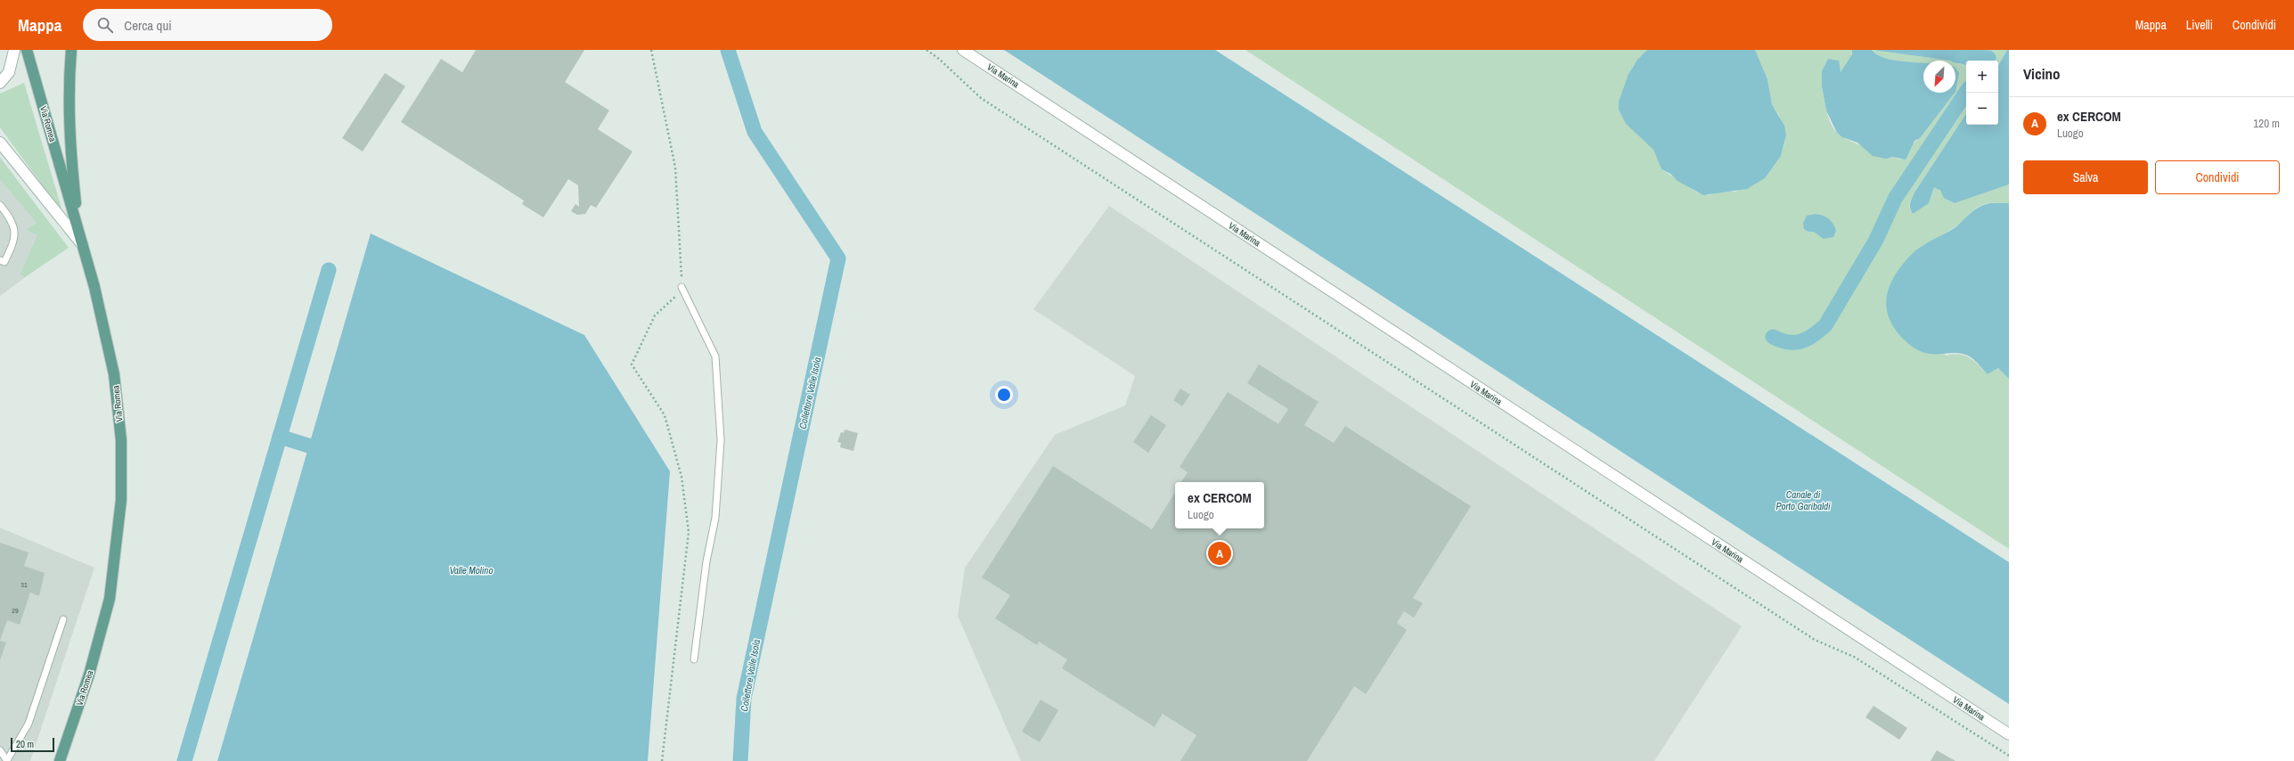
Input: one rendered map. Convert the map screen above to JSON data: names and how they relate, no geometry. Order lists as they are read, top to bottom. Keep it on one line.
{"streets":{"main road":["Via Romea"],"street":["Via Marina"]},"water":["Collettore Valle Isola","Canale di Porto Garibaldi","Valle Molino"],"house_numbers":["31","29"],"scale_bar":"20 m","north":"bottom left","page":{"header":"Mappa","search":"Cerca qui","nav":["Mappa","Livelli","Condividi"],"heading":"Vicino","map_buttons":["+","−"],"list":[{"mark":"A","name":"ex CERCOM","note":"Luogo","value":"120 m"}],"buttons":["Salva","Condividi"],"popup":["ex CERCOM","Luogo"],"pins":"A","scale":"20 m"}}
